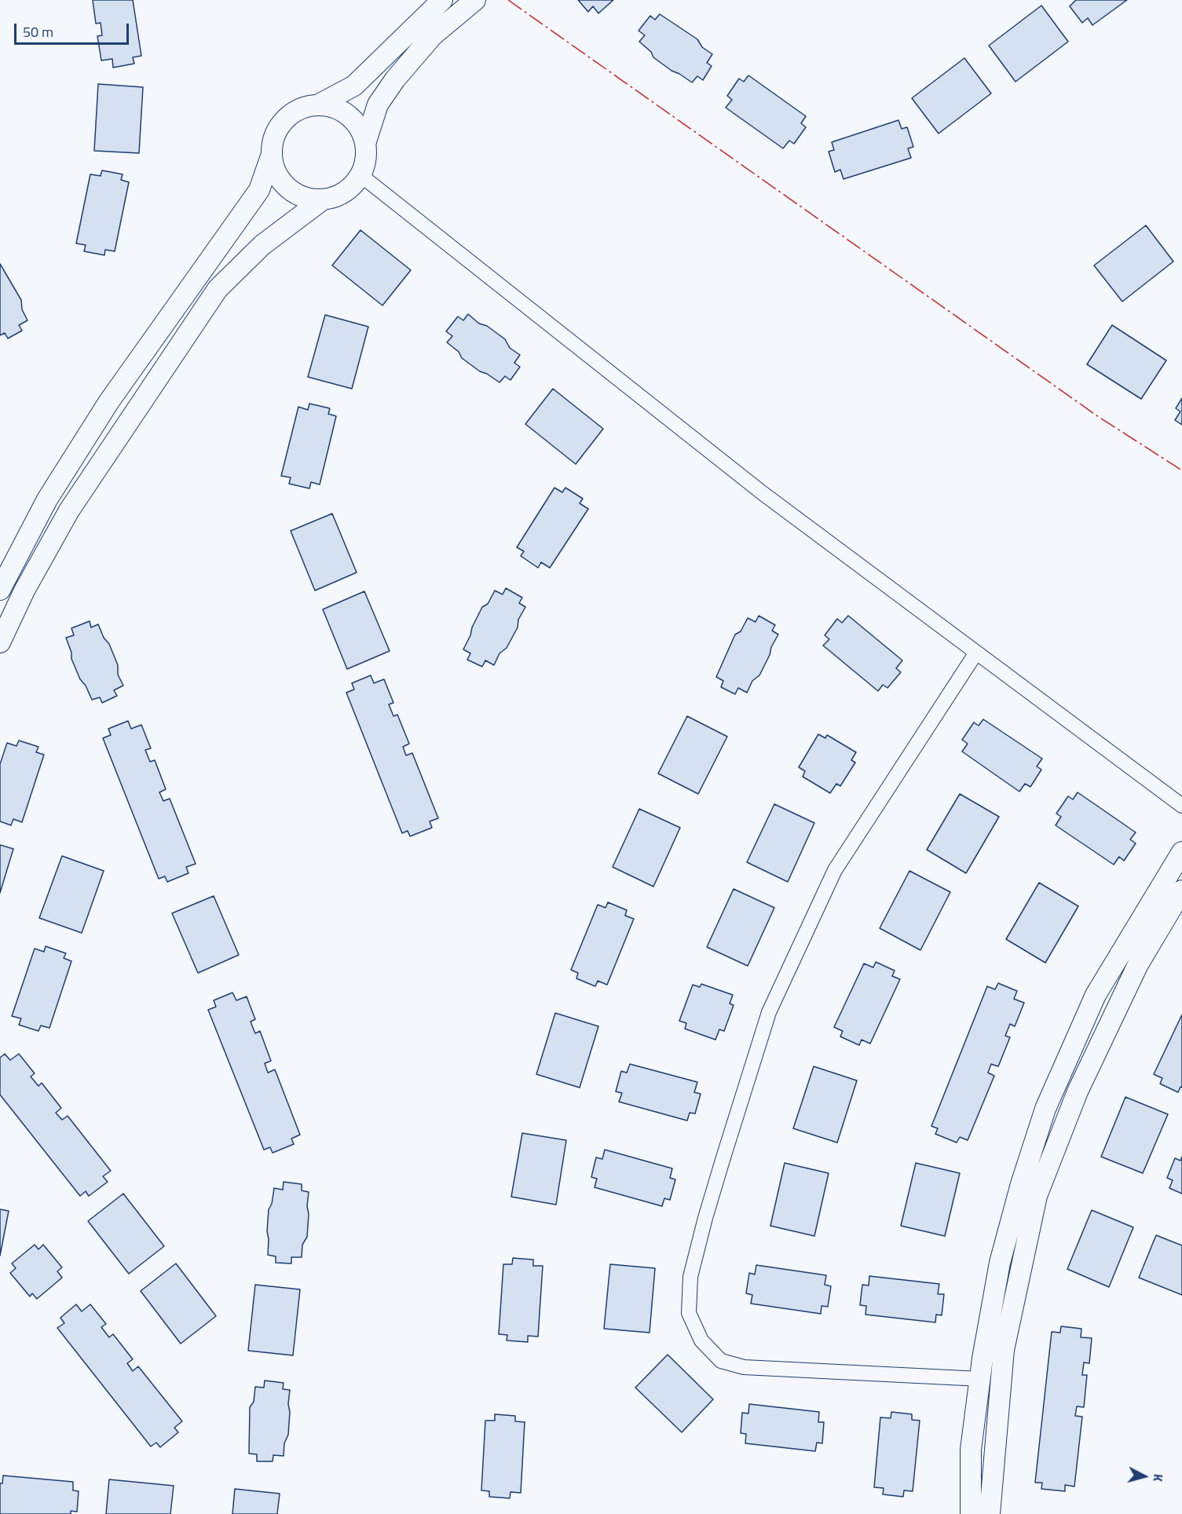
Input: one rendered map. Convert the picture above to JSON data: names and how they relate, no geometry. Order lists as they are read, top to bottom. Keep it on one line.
{"scale_bar":"50 m","north":"right"}
